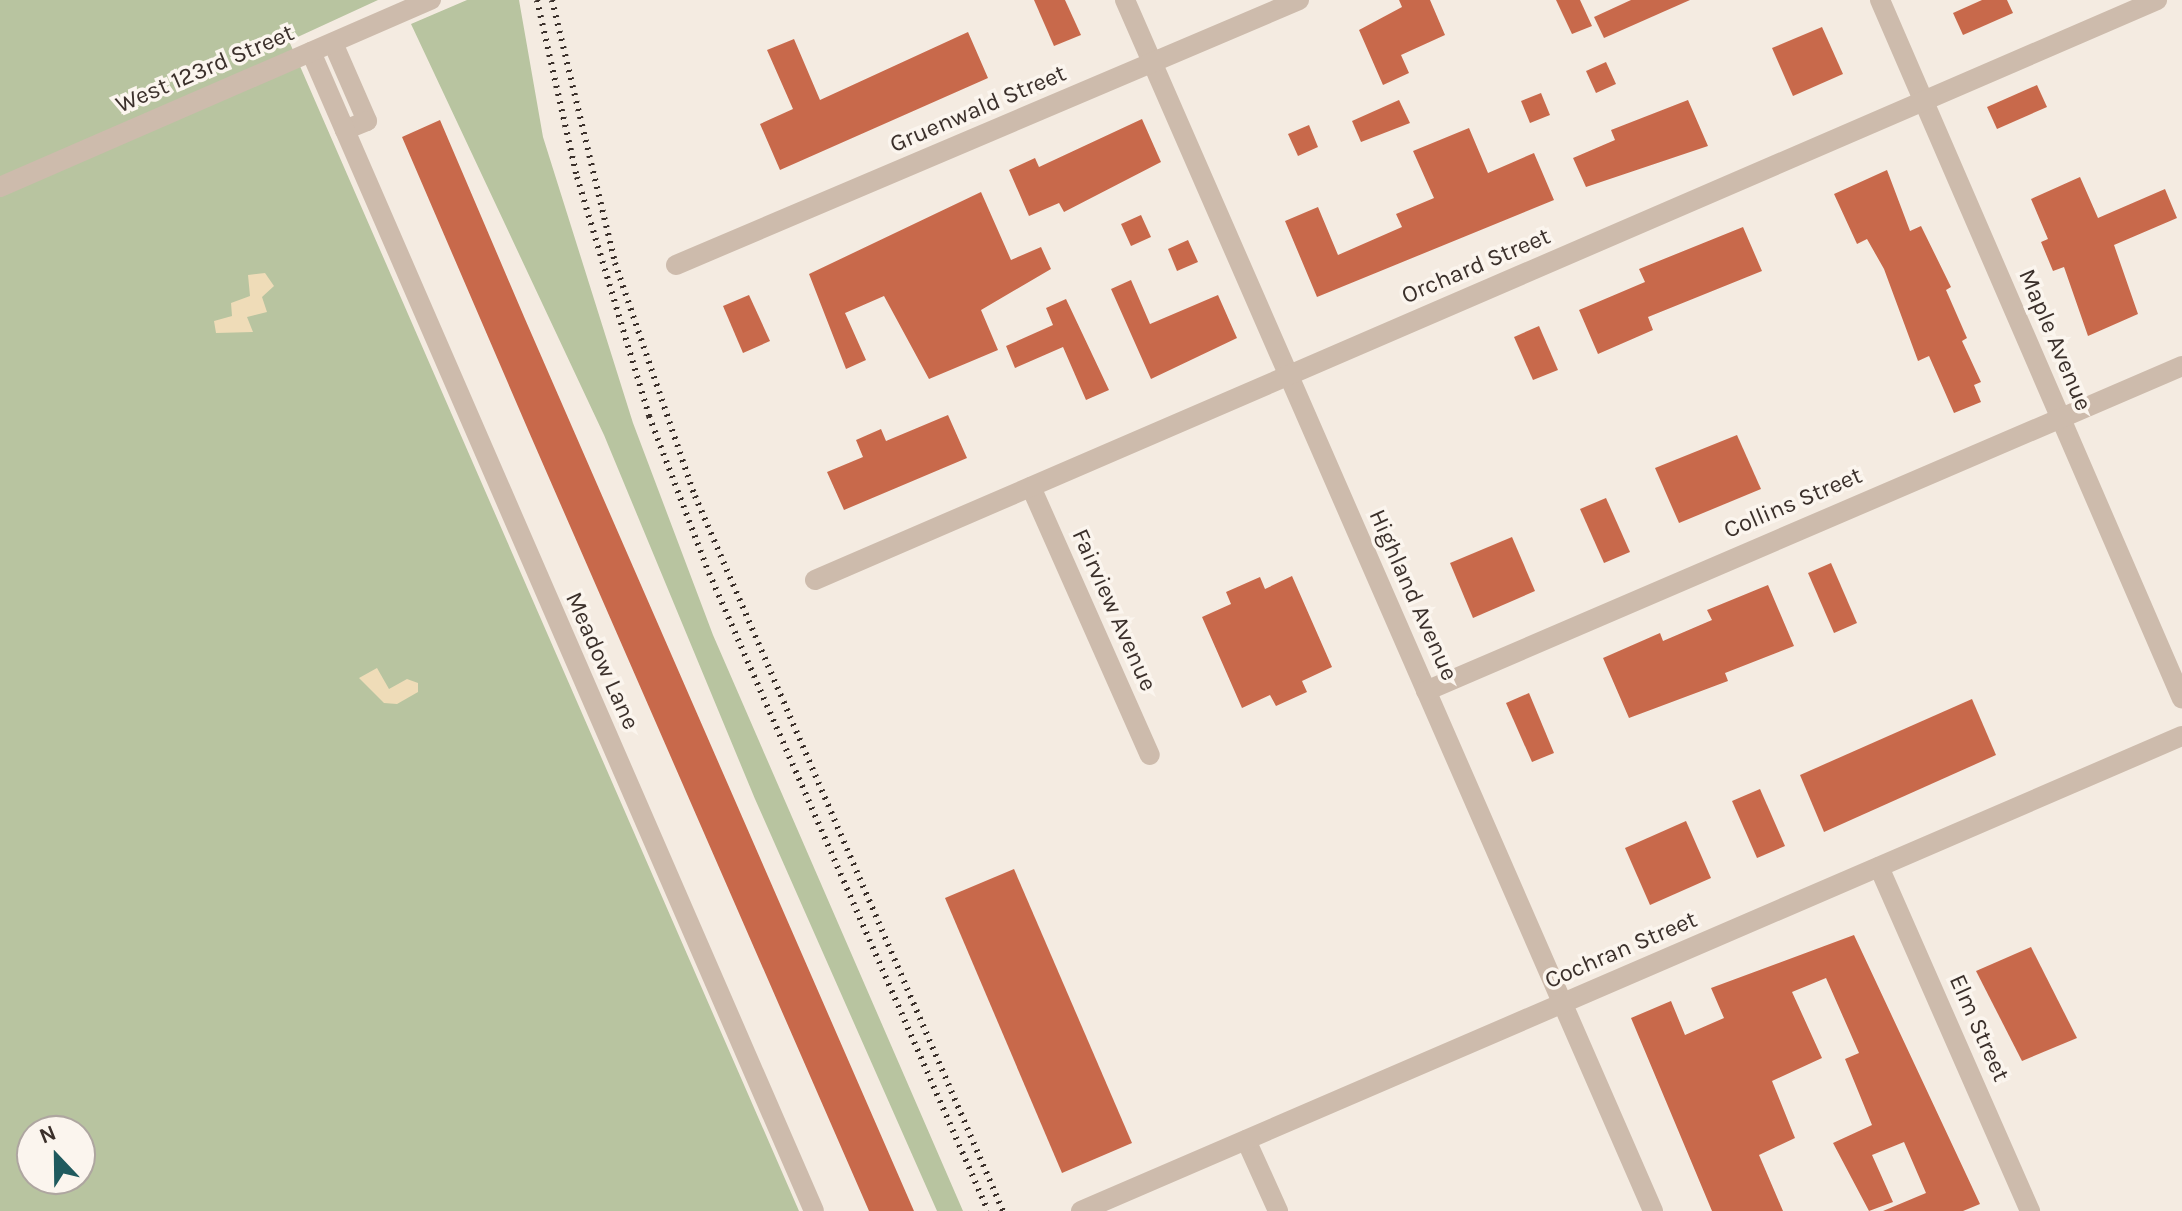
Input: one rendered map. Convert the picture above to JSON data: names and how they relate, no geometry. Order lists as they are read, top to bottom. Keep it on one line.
{"streets":{"street":["West 123rd Street","Gruenwald Street","Orchard Street","Maple Avenue","Collins Street","Highland Avenue","Fairview Avenue","Meadow Lane","Cochran Street","Elm Street"]},"crossings":[["West 123rd Street","Meadow Lane"],["Gruenwald Street","Highland Avenue"],["Orchard Street","Maple Avenue"],["Orchard Street","Highland Avenue"],["Orchard Street","Fairview Avenue"],["Maple Avenue","Collins Street"],["Collins Street","Highland Avenue"],["Highland Avenue","Cochran Street"],["Cochran Street","Elm Street"]],"north":"top"}
